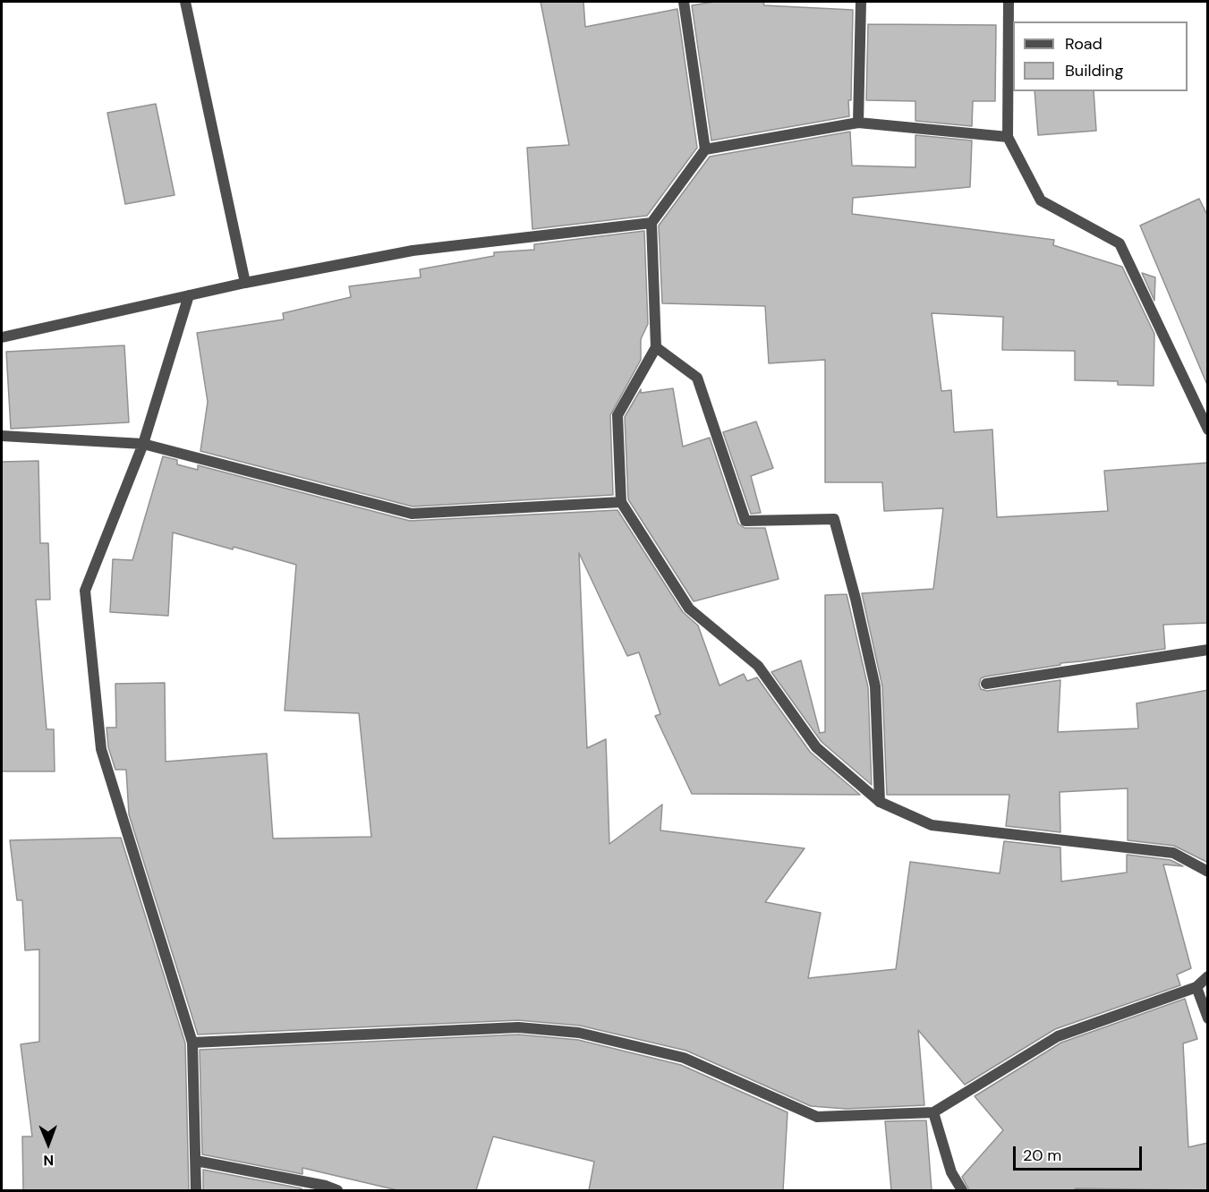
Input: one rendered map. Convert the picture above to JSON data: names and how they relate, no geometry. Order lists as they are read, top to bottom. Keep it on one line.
{"legend":["Road","Building"],"scale_bar":"20 m","north":"bottom"}
